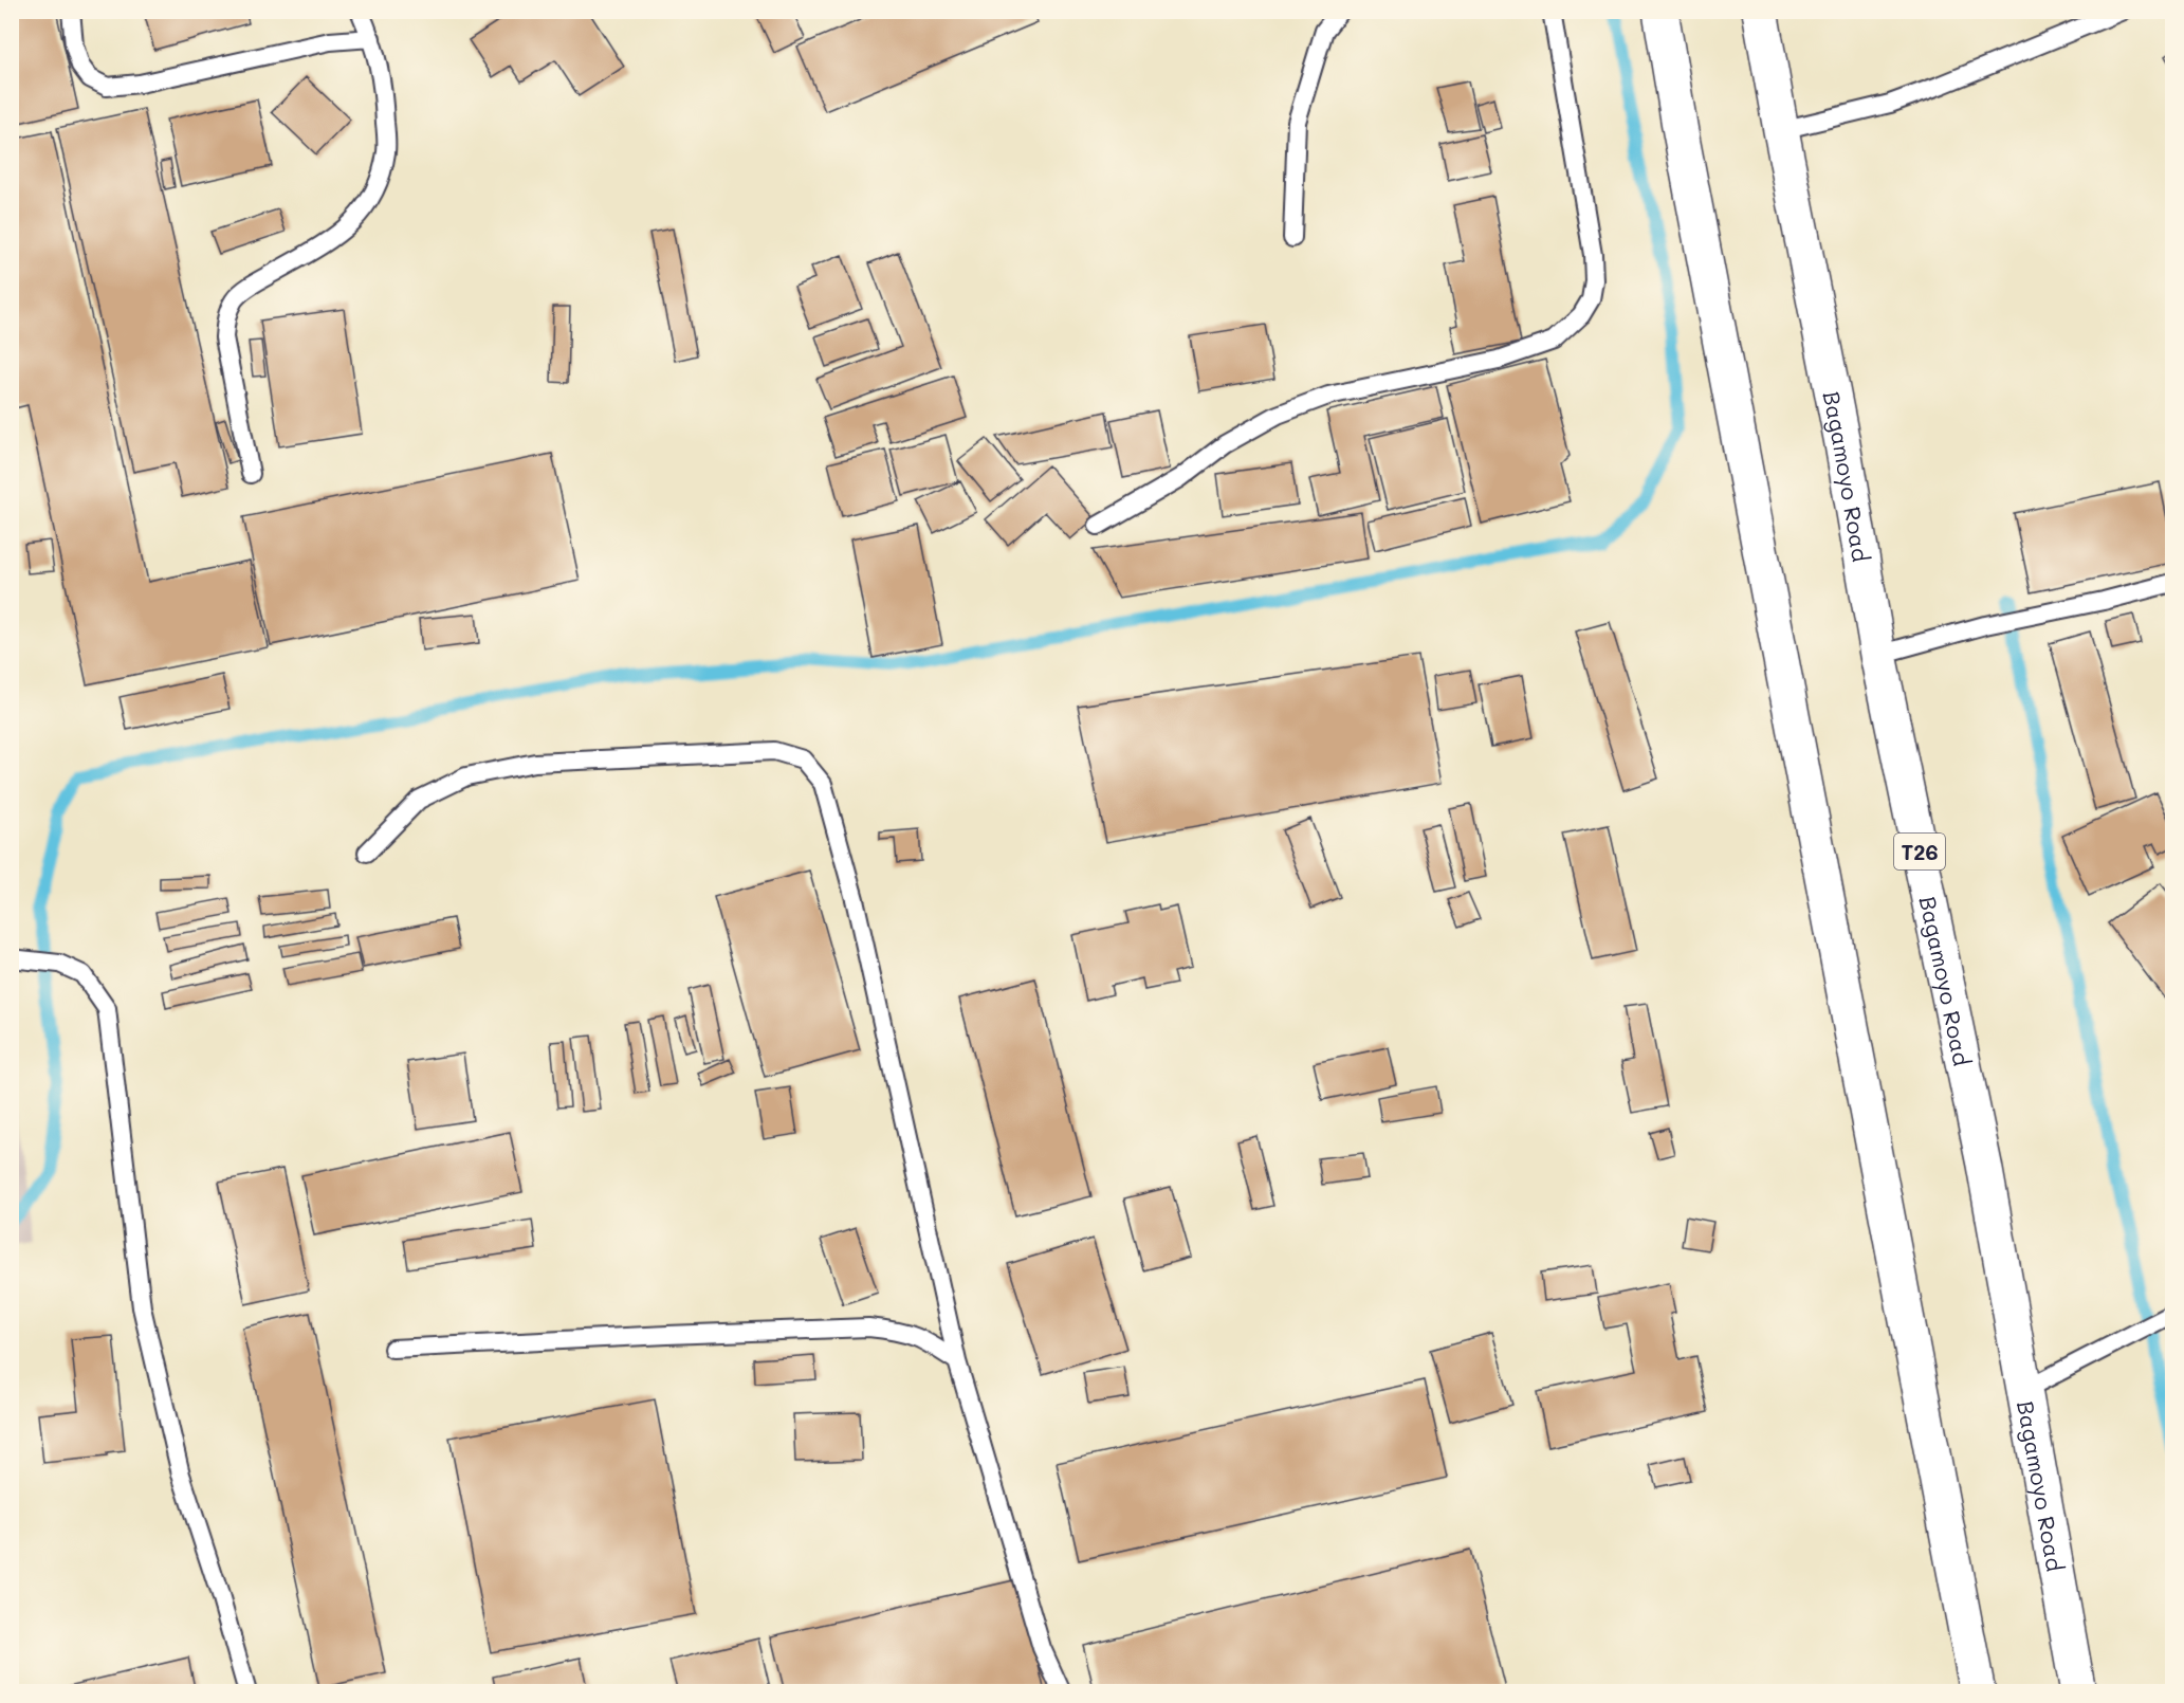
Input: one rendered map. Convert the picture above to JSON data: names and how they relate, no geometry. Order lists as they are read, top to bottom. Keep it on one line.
{"streets":{"highway":["Bagamoyo Road","T26"]}}
